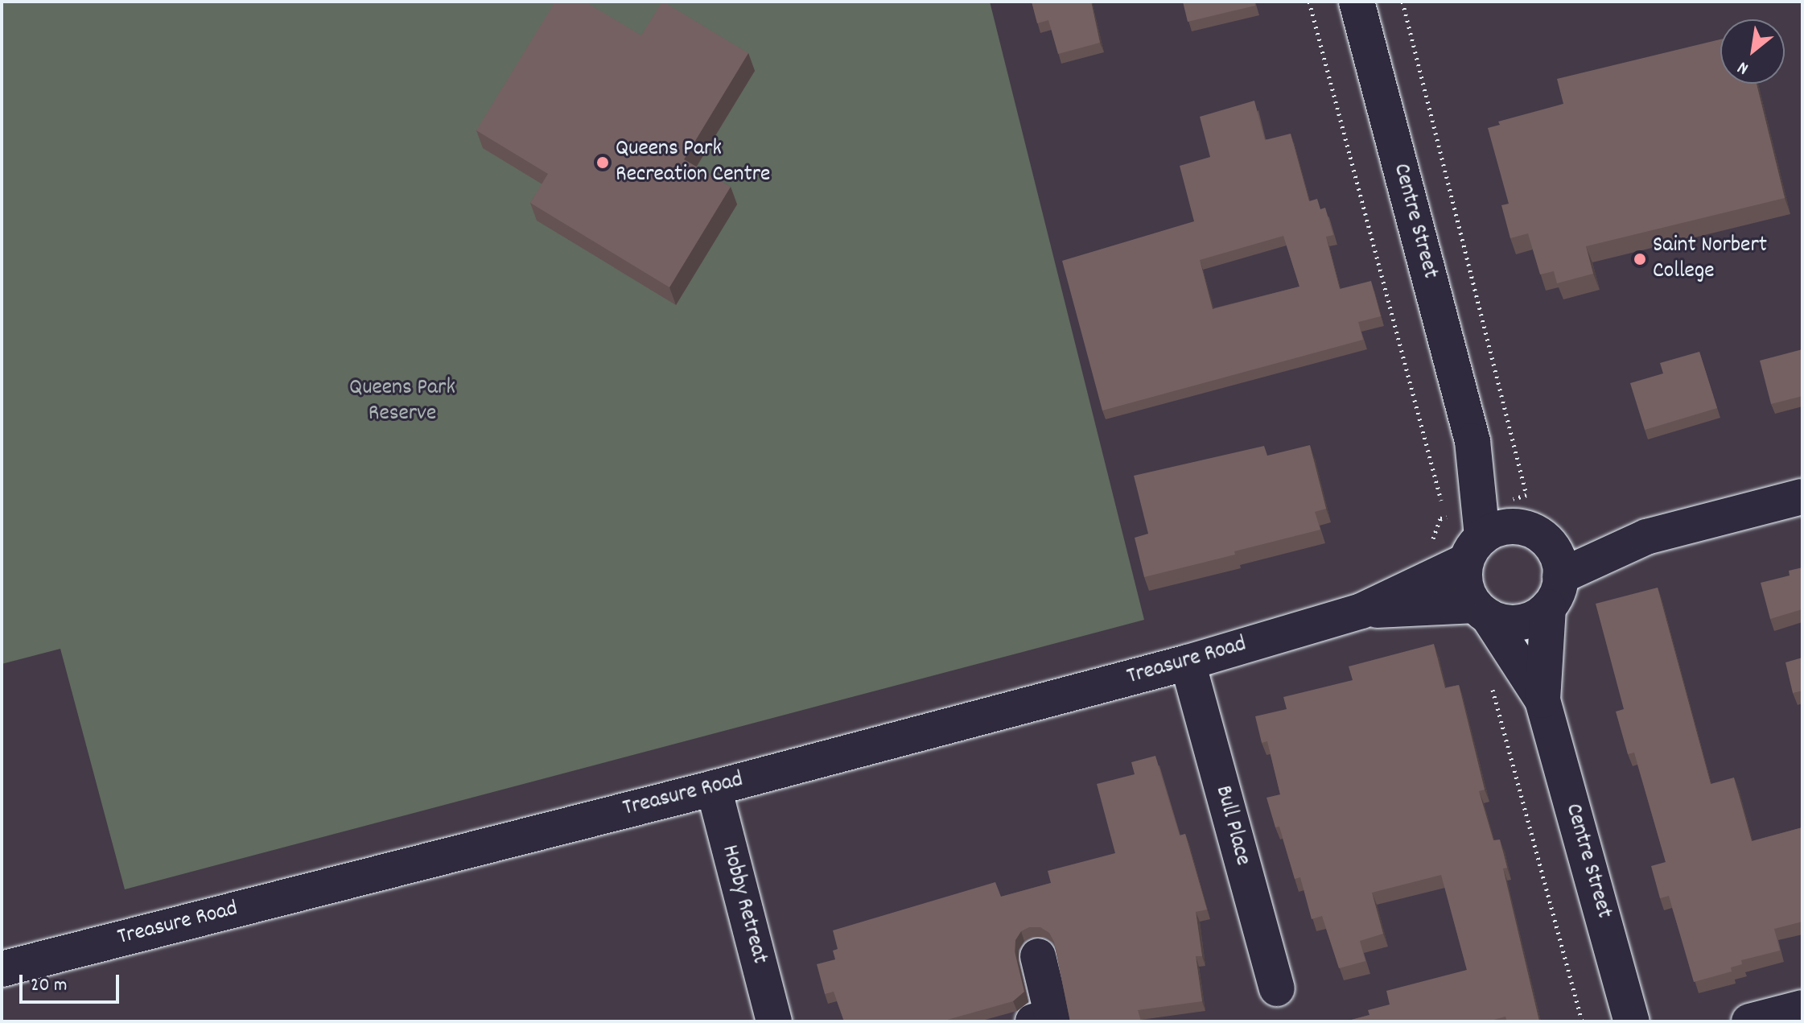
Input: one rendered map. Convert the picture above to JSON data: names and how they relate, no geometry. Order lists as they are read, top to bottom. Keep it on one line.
{"streets":{"street":["Centre Street","Treasure Road","Bull Place","Hobby Retreat"]},"crossings":[["Centre Street","Treasure Road"],["Treasure Road","Bull Place"],["Treasure Road","Hobby Retreat"]],"parks":["Queens Park Reserve"],"places":["Queens Park Recreation Centre","Saint Norbert College"],"scale_bar":"20 m","north":"bottom left"}
